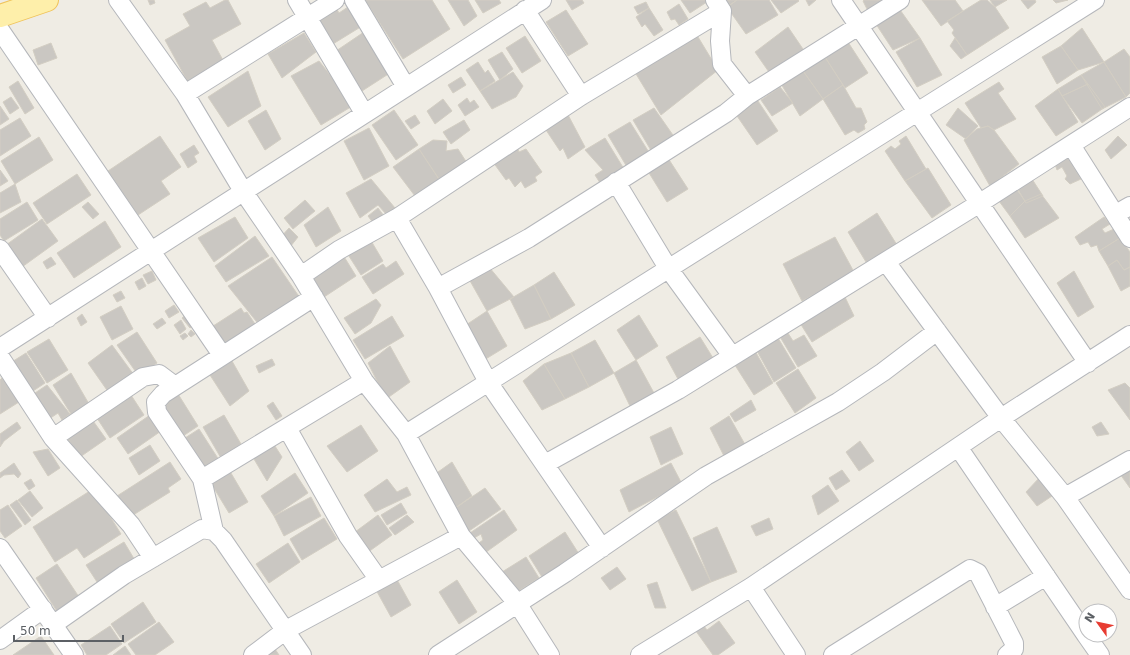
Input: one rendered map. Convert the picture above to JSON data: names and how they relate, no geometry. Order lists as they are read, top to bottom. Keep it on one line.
{"scale_bar":"50 m","north":"top left"}
